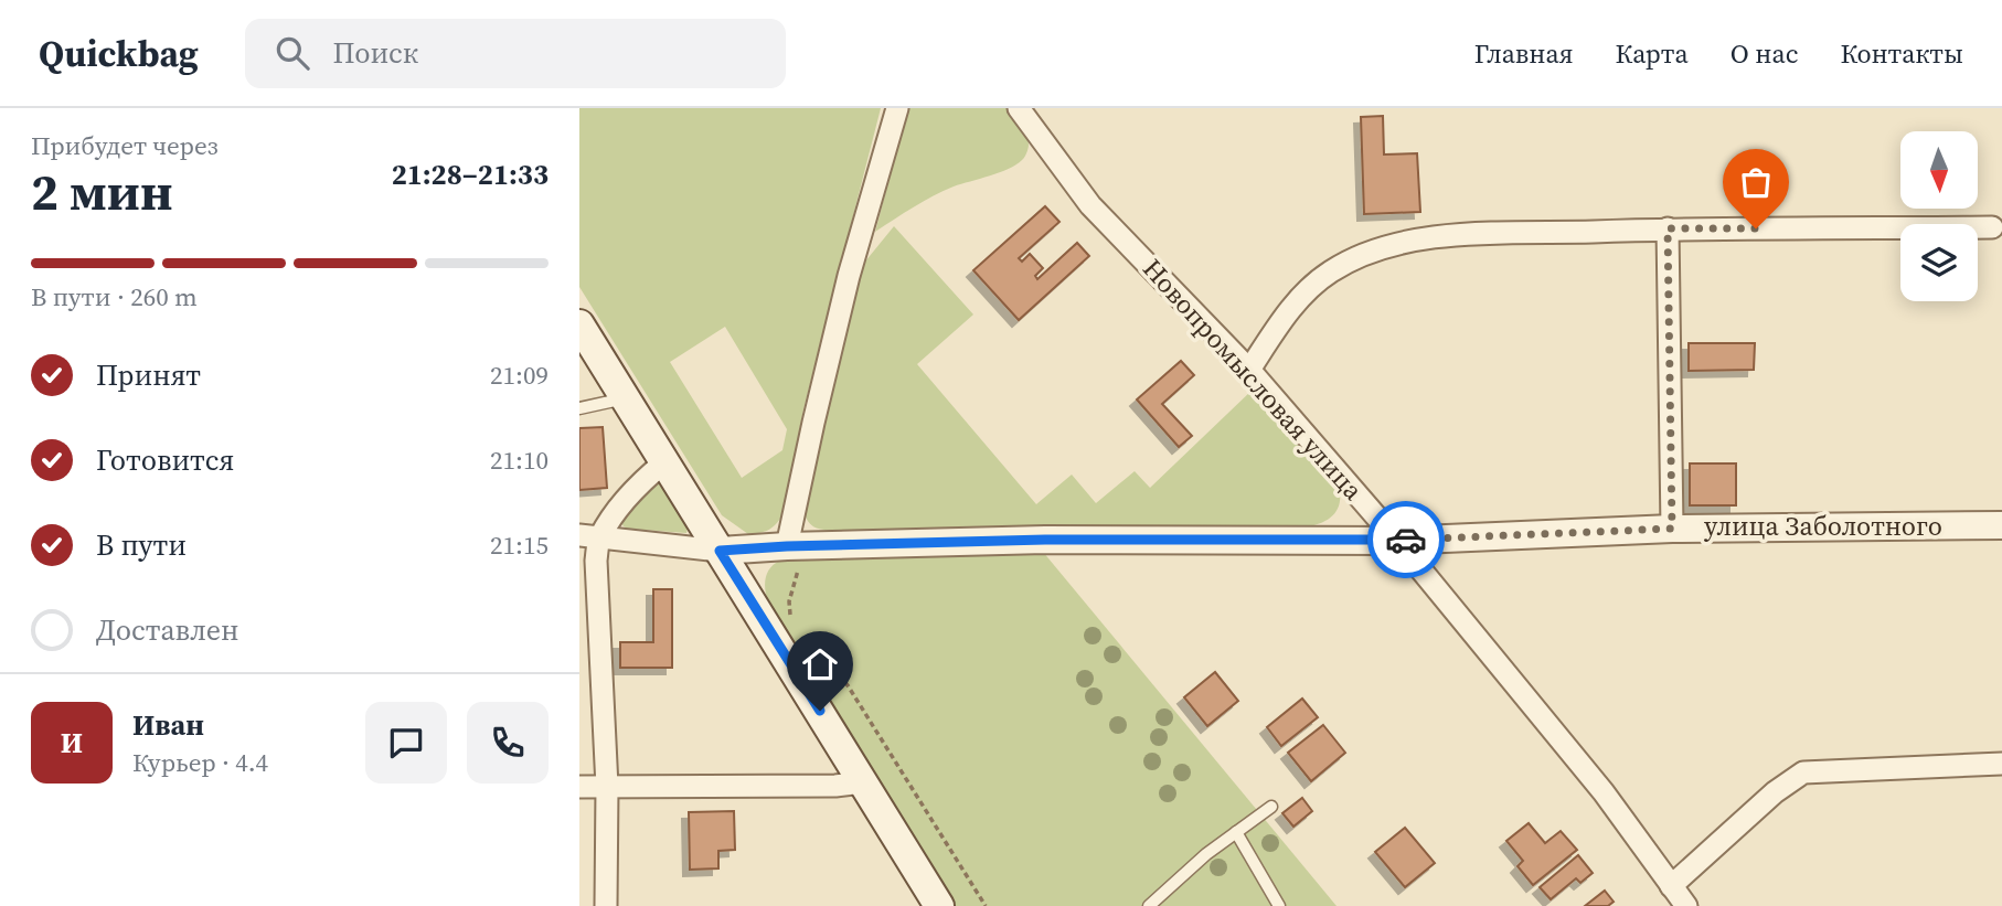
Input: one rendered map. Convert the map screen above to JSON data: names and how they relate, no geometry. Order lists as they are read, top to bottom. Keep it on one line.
{"streets":{"street":["Новопромысловая улица","улица Заболотного"]},"crossings":[["Новопромысловая улица","улица Заболотного"]],"north":"bottom","page":{"header":"Quickbag","search":"Поиск","nav":["Главная","Карта","О нас","Контакты"],"heading":["2 мин","Прибудет через","21:28–21:33"],"panel":["Иван","Курьер · 4.4"],"bar":"В пути · 260 m","list":[["Принят","21:09"],["Готовится","21:10"],["В пути","21:15"],"Доставлен"],"round":"И"}}
